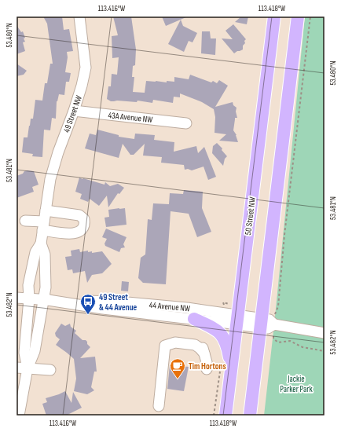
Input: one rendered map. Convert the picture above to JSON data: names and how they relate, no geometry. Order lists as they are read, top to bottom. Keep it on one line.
{"streets":{"main road":["50 Street NW"],"street":["49 Street NW","43A Avenue NW","44 Avenue NW"]},"crossings":[["49 Street NW","43A Avenue NW"],["49 Street NW","44 Avenue NW"],["50 Street NW","44 Avenue NW"]],"parks":["Jackie Parker Park"],"places":{"bus stop":["49 Street & 44 Avenue"],"cafe":["Tim Hortons"]},"coordinates":["113.416°W","113.418°W","53.480°N","53.481°N","53.482°N"]}
